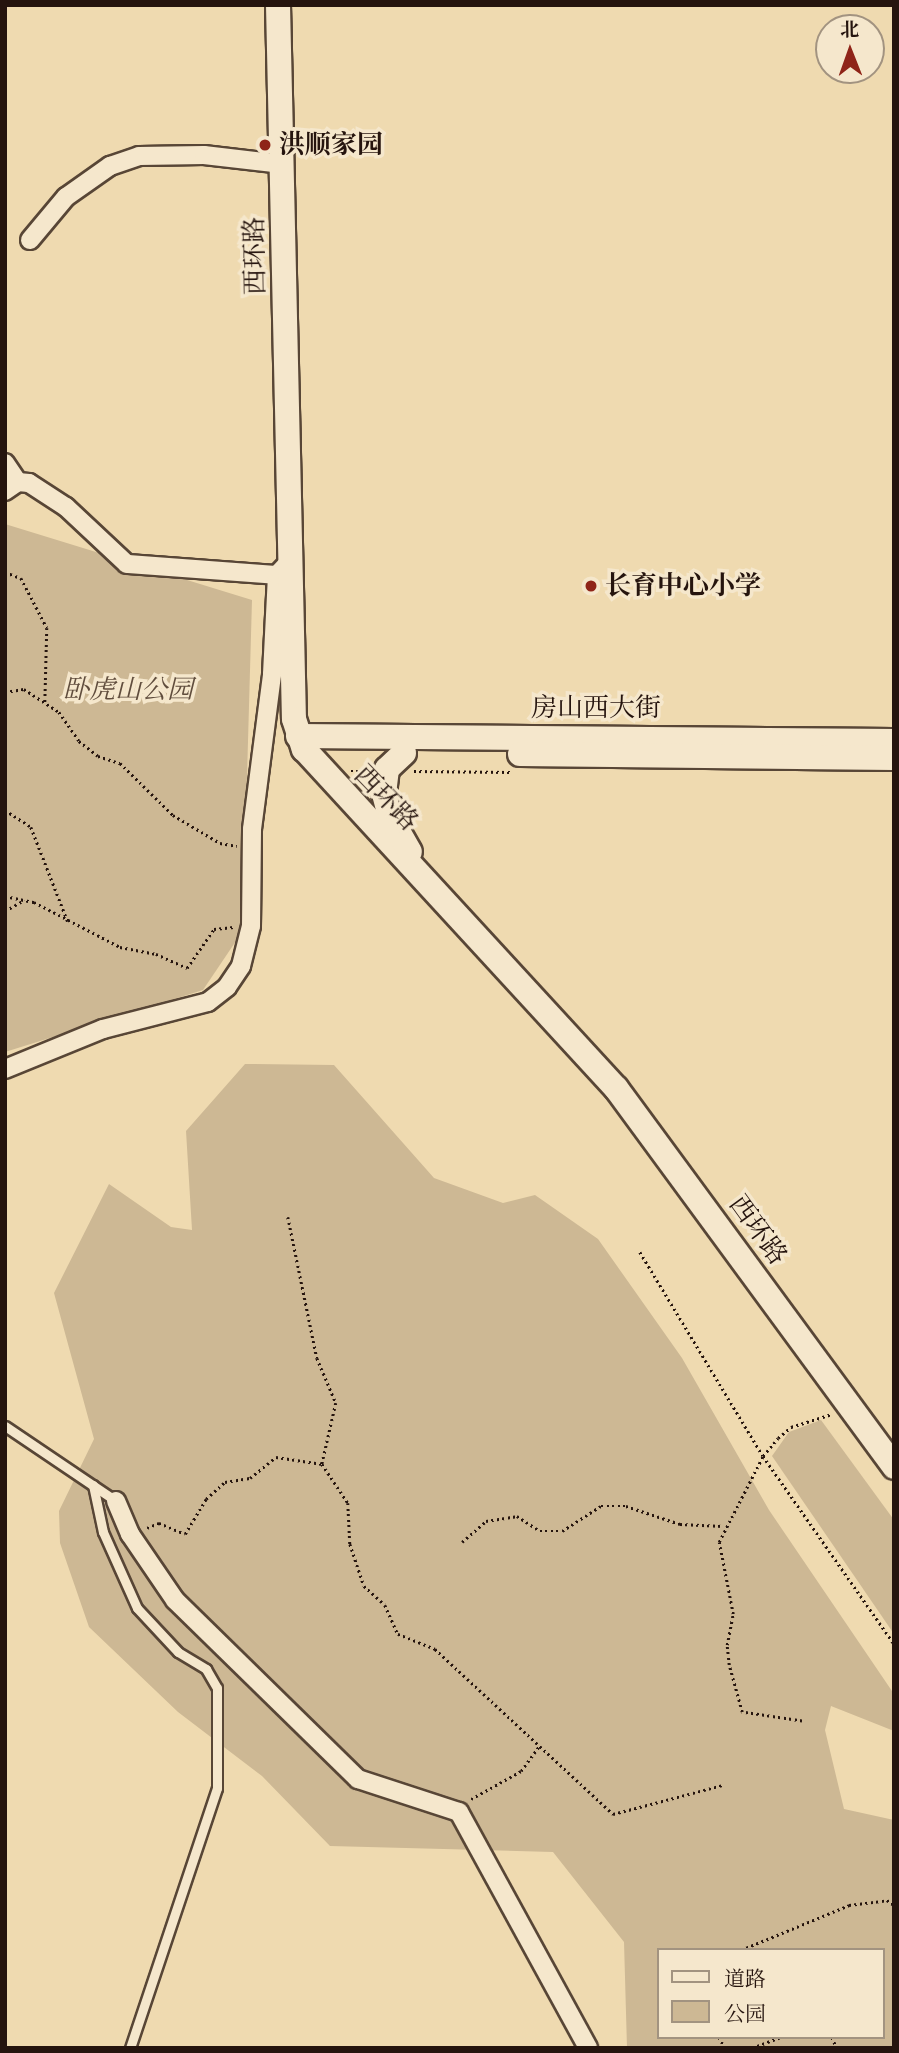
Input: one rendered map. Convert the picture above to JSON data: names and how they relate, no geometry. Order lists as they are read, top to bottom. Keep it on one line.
{"streets":{"main road":["西环路","房山西大街"]},"crossings":[["西环路","房山西大街"]],"parks":["卧虎山公园"],"places":["洪顺家园","长育中心小学"],"legend":["道路","公园"],"north":"top"}
